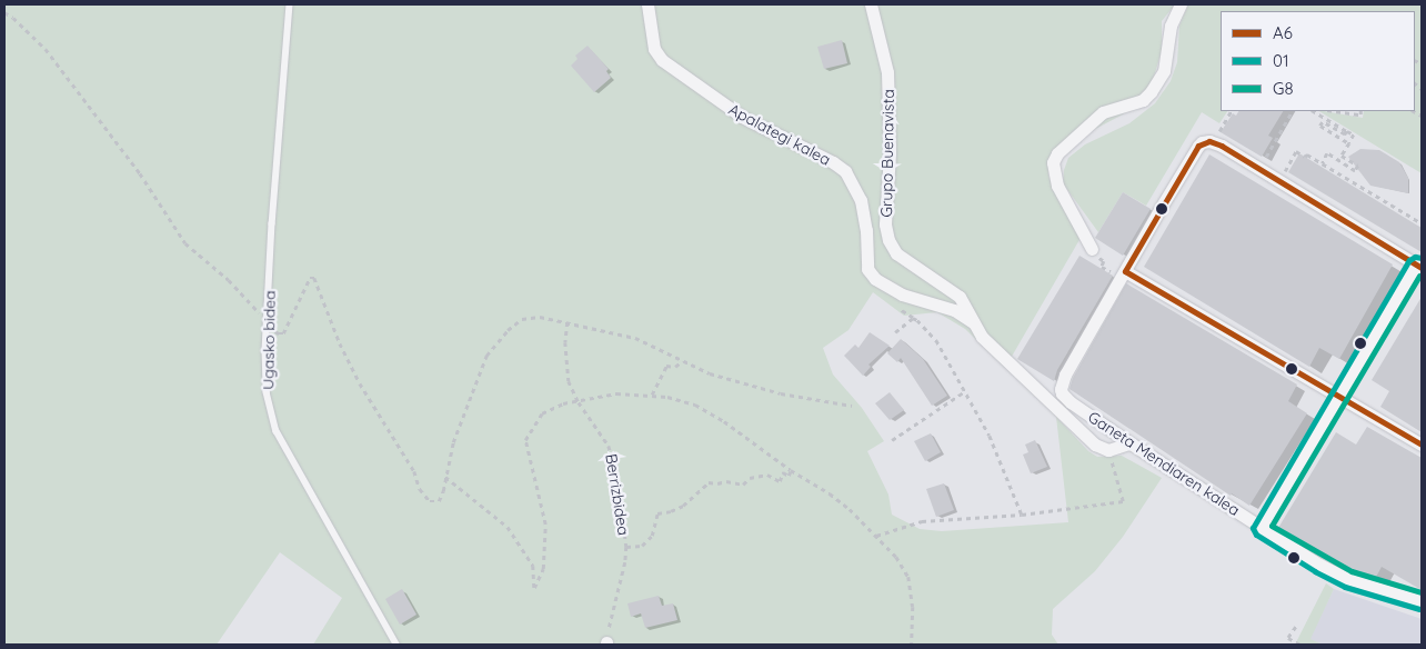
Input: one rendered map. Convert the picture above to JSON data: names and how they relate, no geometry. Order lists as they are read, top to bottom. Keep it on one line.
{"streets":{"street":["Apalategi kalea","Grupo Buenavista","Ganeta Mendiaren kalea"],"lane":["Ugasko bidea"],"path":["Berrizbidea"]},"crossings":[["Apalategi kalea","Grupo Buenavista"]],"lines":["transit line A6","transit line 01","transit line G8"],"legend":["A6","01","G8"]}
